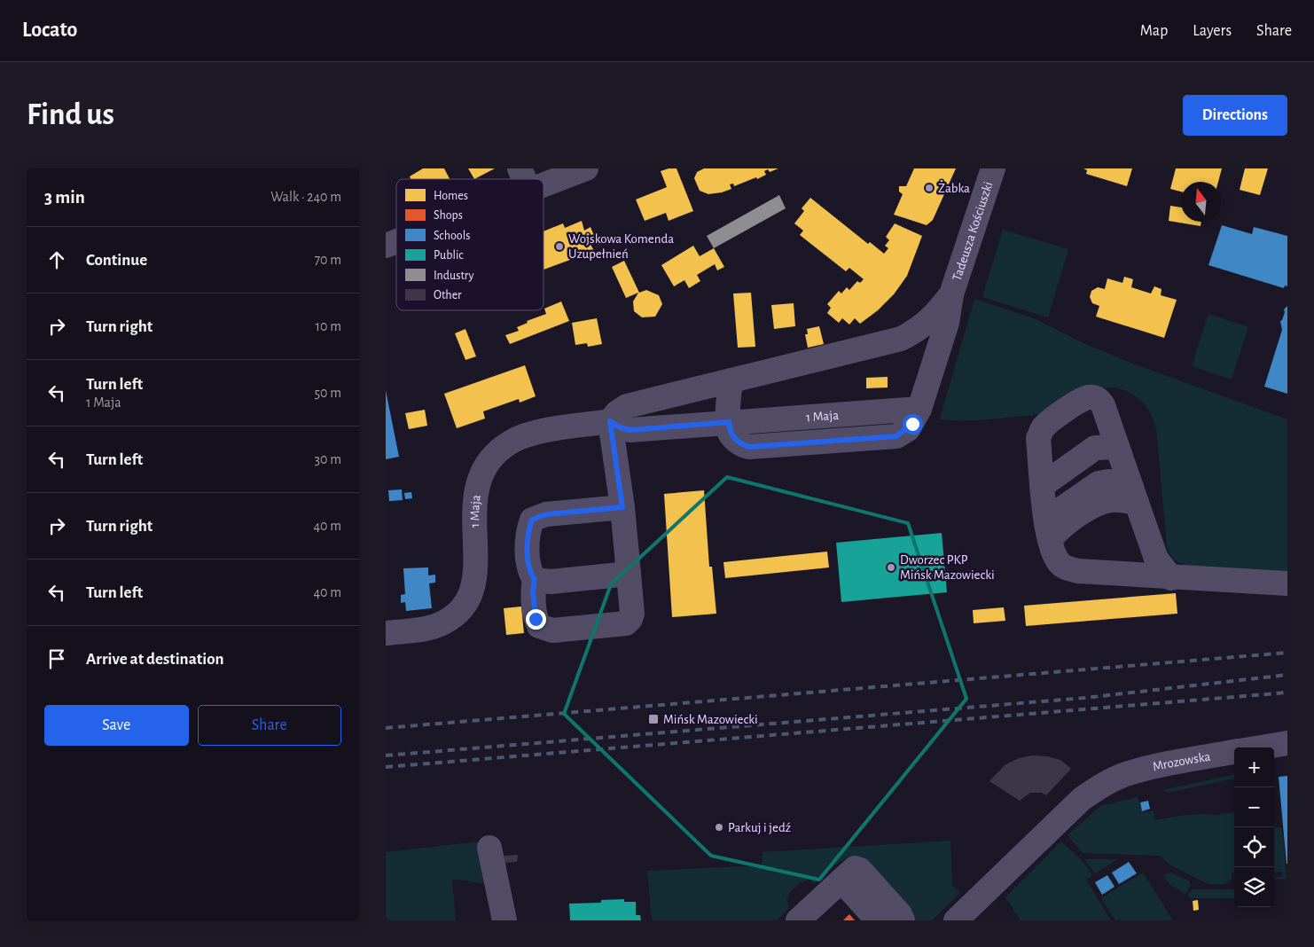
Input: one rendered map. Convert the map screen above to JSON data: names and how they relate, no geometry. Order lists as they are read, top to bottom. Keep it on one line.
{"streets":{"street":["Tadeusza Kościuszki","1 Maja","Mrozowska"]},"crossings":[["Tadeusza Kościuszki","1 Maja"]],"places":{"other":["Żabka","Wojskowa Komenda Uzupełnień","Dworzec PKP Mińsk Mazowiecki","Parkuj i jedź"],"transit":["Mińsk Mazowiecki"]},"legend":["Homes","Shops","Schools","Public","Industry","Other"],"north":"top","page":{"header":"Locato","nav":["Map","Layers","Share"],"buttons":["Directions",["Save","Share"]],"title":"Find us","heading":["3 min","Walk · 240 m"],"list":[["Continue","70 m"],["Turn right","10 m"],["Turn left","1 Maja","50 m"],["Turn left","30 m"],["Turn right","40 m"],["Turn left","40 m"],"Arrive at destination"],"map_buttons":["+","−"]}}
